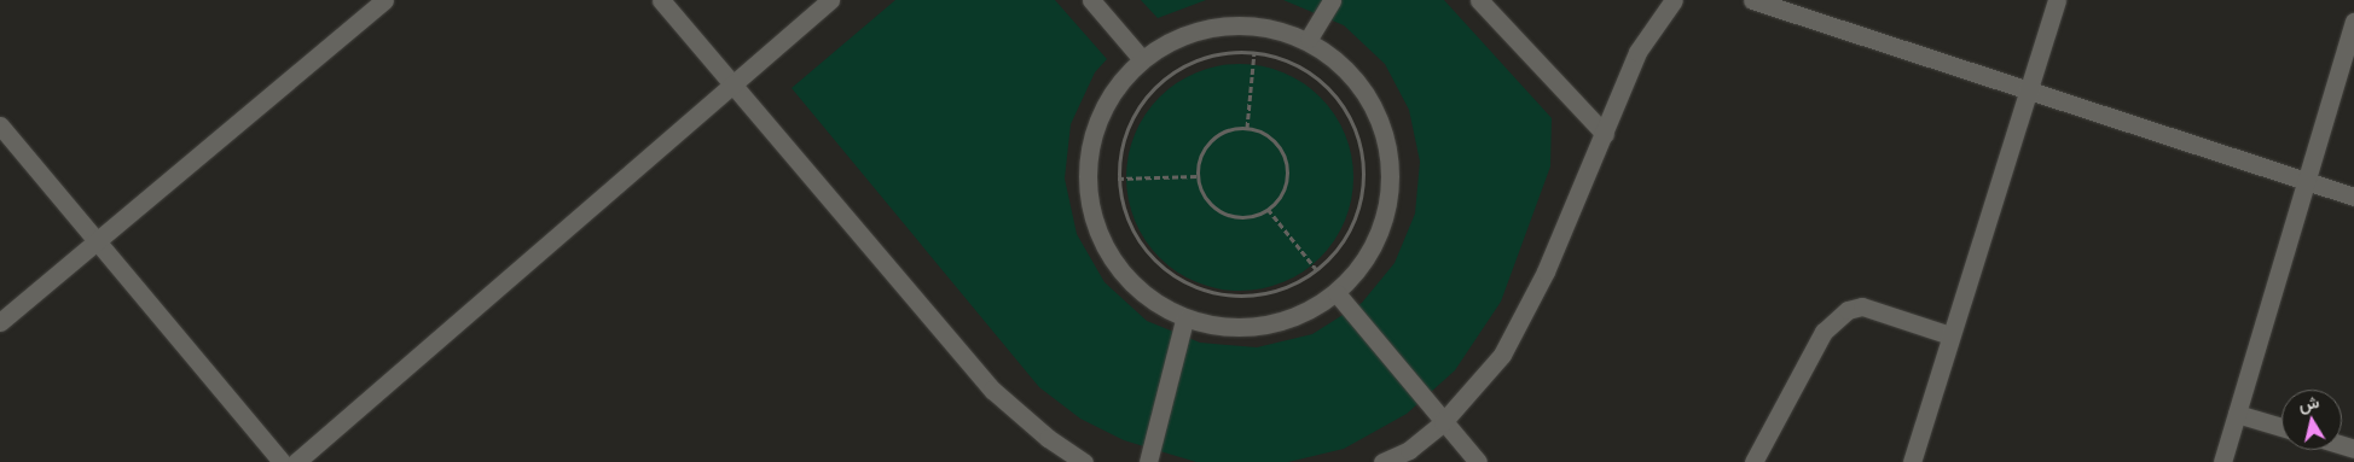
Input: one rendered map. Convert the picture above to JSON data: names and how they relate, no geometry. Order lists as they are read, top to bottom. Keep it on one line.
{"north":"top"}
